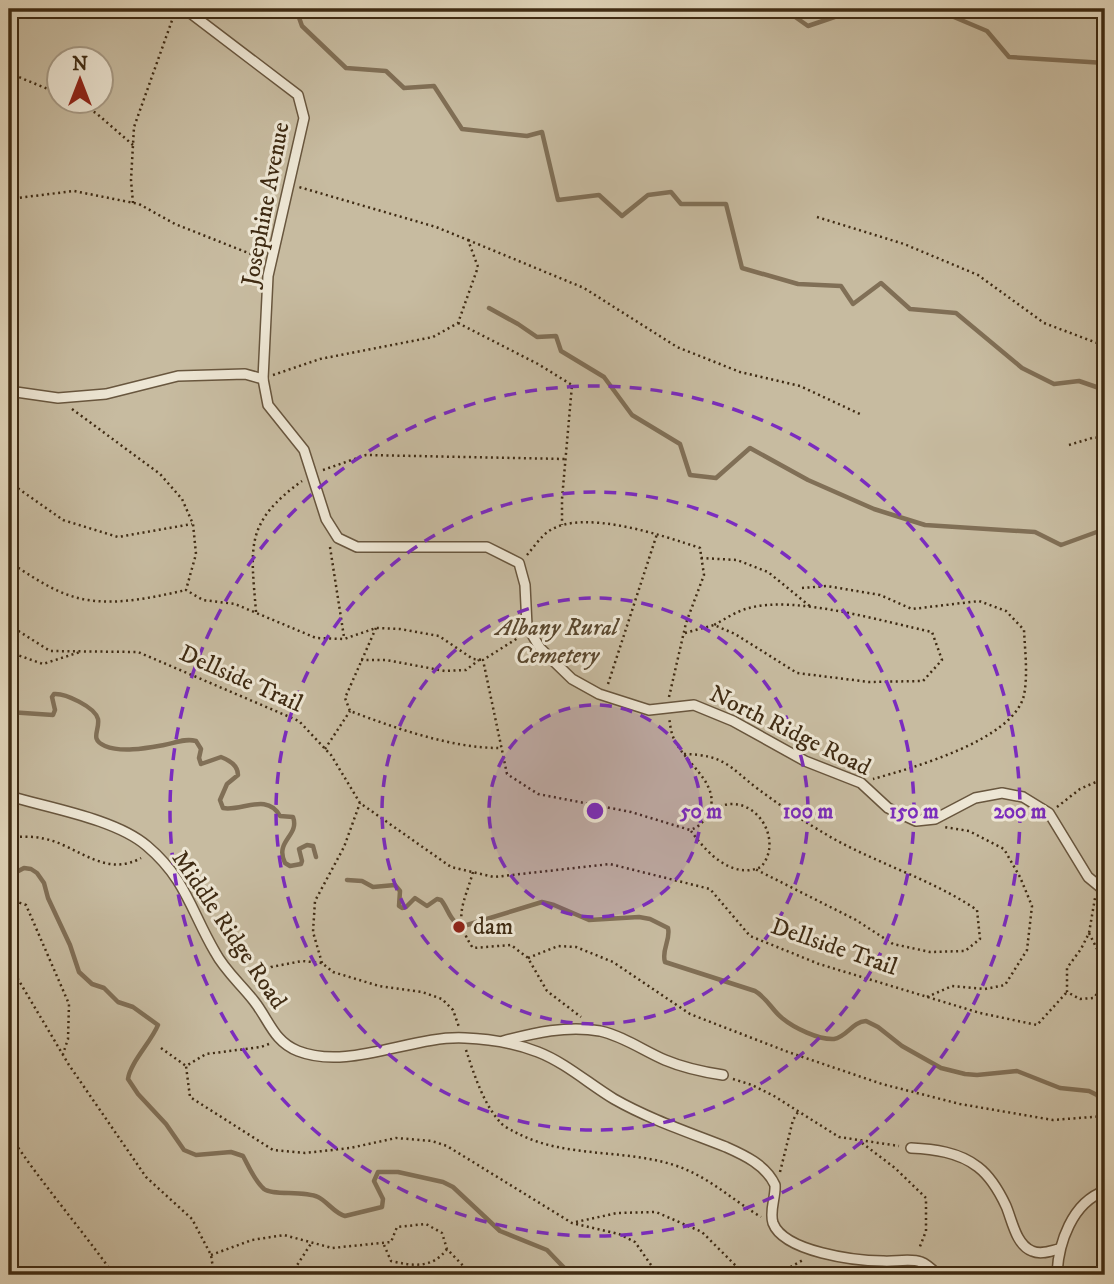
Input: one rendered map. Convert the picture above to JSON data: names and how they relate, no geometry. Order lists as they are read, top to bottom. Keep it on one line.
{"streets":{"lane":["Josephine Avenue","North Ridge Road","Middle Ridge Road"],"path":["Dellside Trail"]},"parks":["Albany Rural Cemetery"],"places":["dam"],"north":"top","rings":["50 m","100 m","150 m","200 m"]}
